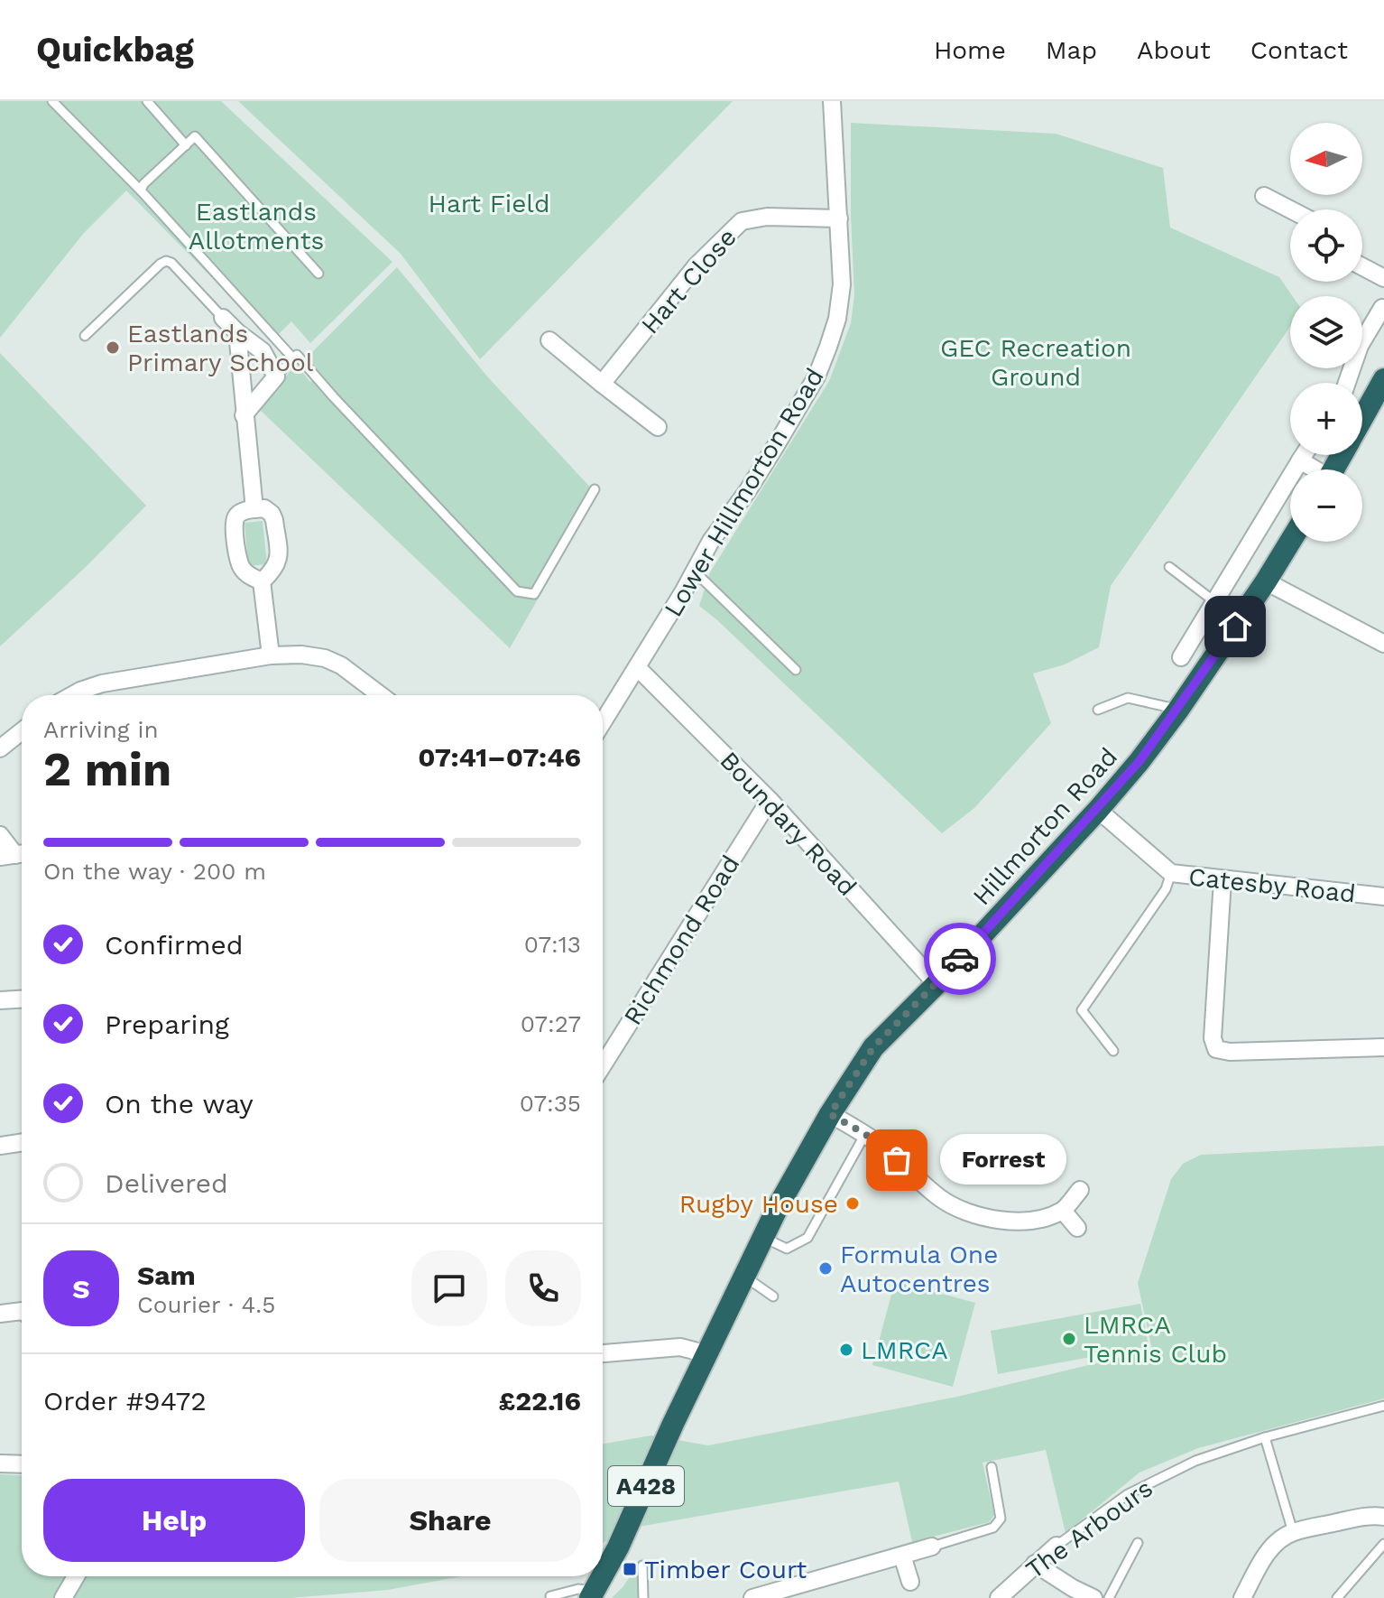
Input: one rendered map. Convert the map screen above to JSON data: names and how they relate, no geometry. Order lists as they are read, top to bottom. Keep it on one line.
{"streets":{"highway":["Hillmorton Road","A428"],"street":["Hart Close","Lower Hillmorton Road","Boundary Road","Catesby Road","Richmond Road","The Arbours"]},"crossings":[["Hart Close","Lower Hillmorton Road"],["Lower Hillmorton Road","Boundary Road"],["Boundary Road","Hillmorton Road"],["Boundary Road","Richmond Road"],["Hillmorton Road","Catesby Road"]],"parks":["Hart Field","Eastlands Allotments","GEC Recreation Ground"],"places":{"other":["Eastlands Primary School","Forrest","Rugby House","Formula One Autocentres","LMRCA Tennis Club","LMRCA"],"transit":["Timber Court"]},"north":"left","page":{"header":"Quickbag","nav":["Home","Map","About","Contact"],"map_buttons":["+","−"],"heading":["2 min","Arriving in","07:41–07:46"],"panel":["Sam","Courier · 4.5","Order #9472","£22.16"],"bar":"On the way · 200 m","list":[["Confirmed","07:13"],["Preparing","07:27"],["On the way","07:35"],"Delivered"],"bubble":"Forrest","round":"S","buttons":["Help","Share"]}}
